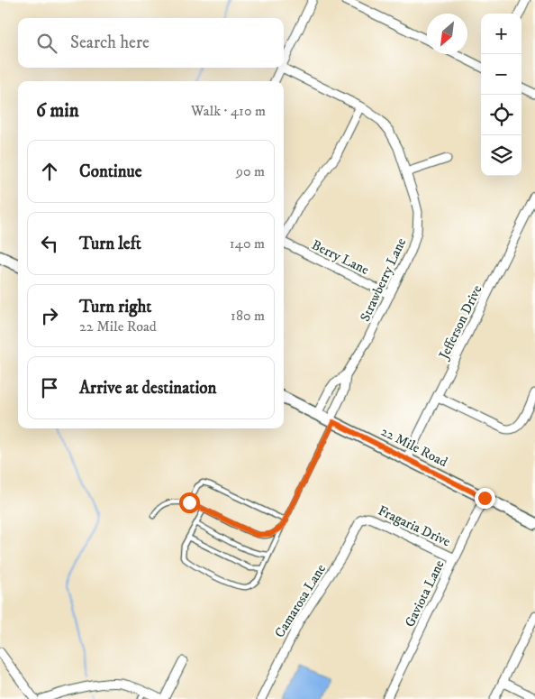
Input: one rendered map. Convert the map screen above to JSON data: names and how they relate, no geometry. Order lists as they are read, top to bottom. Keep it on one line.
{"streets":{"street":["Berry Lane","Strawberry Lane","Jefferson Drive","22 Mile Road","Fragaria Drive","Gaviota Lane","Camarosa Lane"]},"crossings":[["Berry Lane","Strawberry Lane"],["Strawberry Lane","22 Mile Road"],["Jefferson Drive","22 Mile Road"],["22 Mile Road","Gaviota Lane"],["Fragaria Drive","Gaviota Lane"],["Fragaria Drive","Camarosa Lane"]],"north":"bottom left","page":{"map_buttons":["+","−"],"search":"Search here","heading":["6 min","Walk · 410 m"],"list":[["Continue","90 m"],["Turn left","140 m"],["Turn right","22 Mile Road","180 m"],"Arrive at destination"]}}
